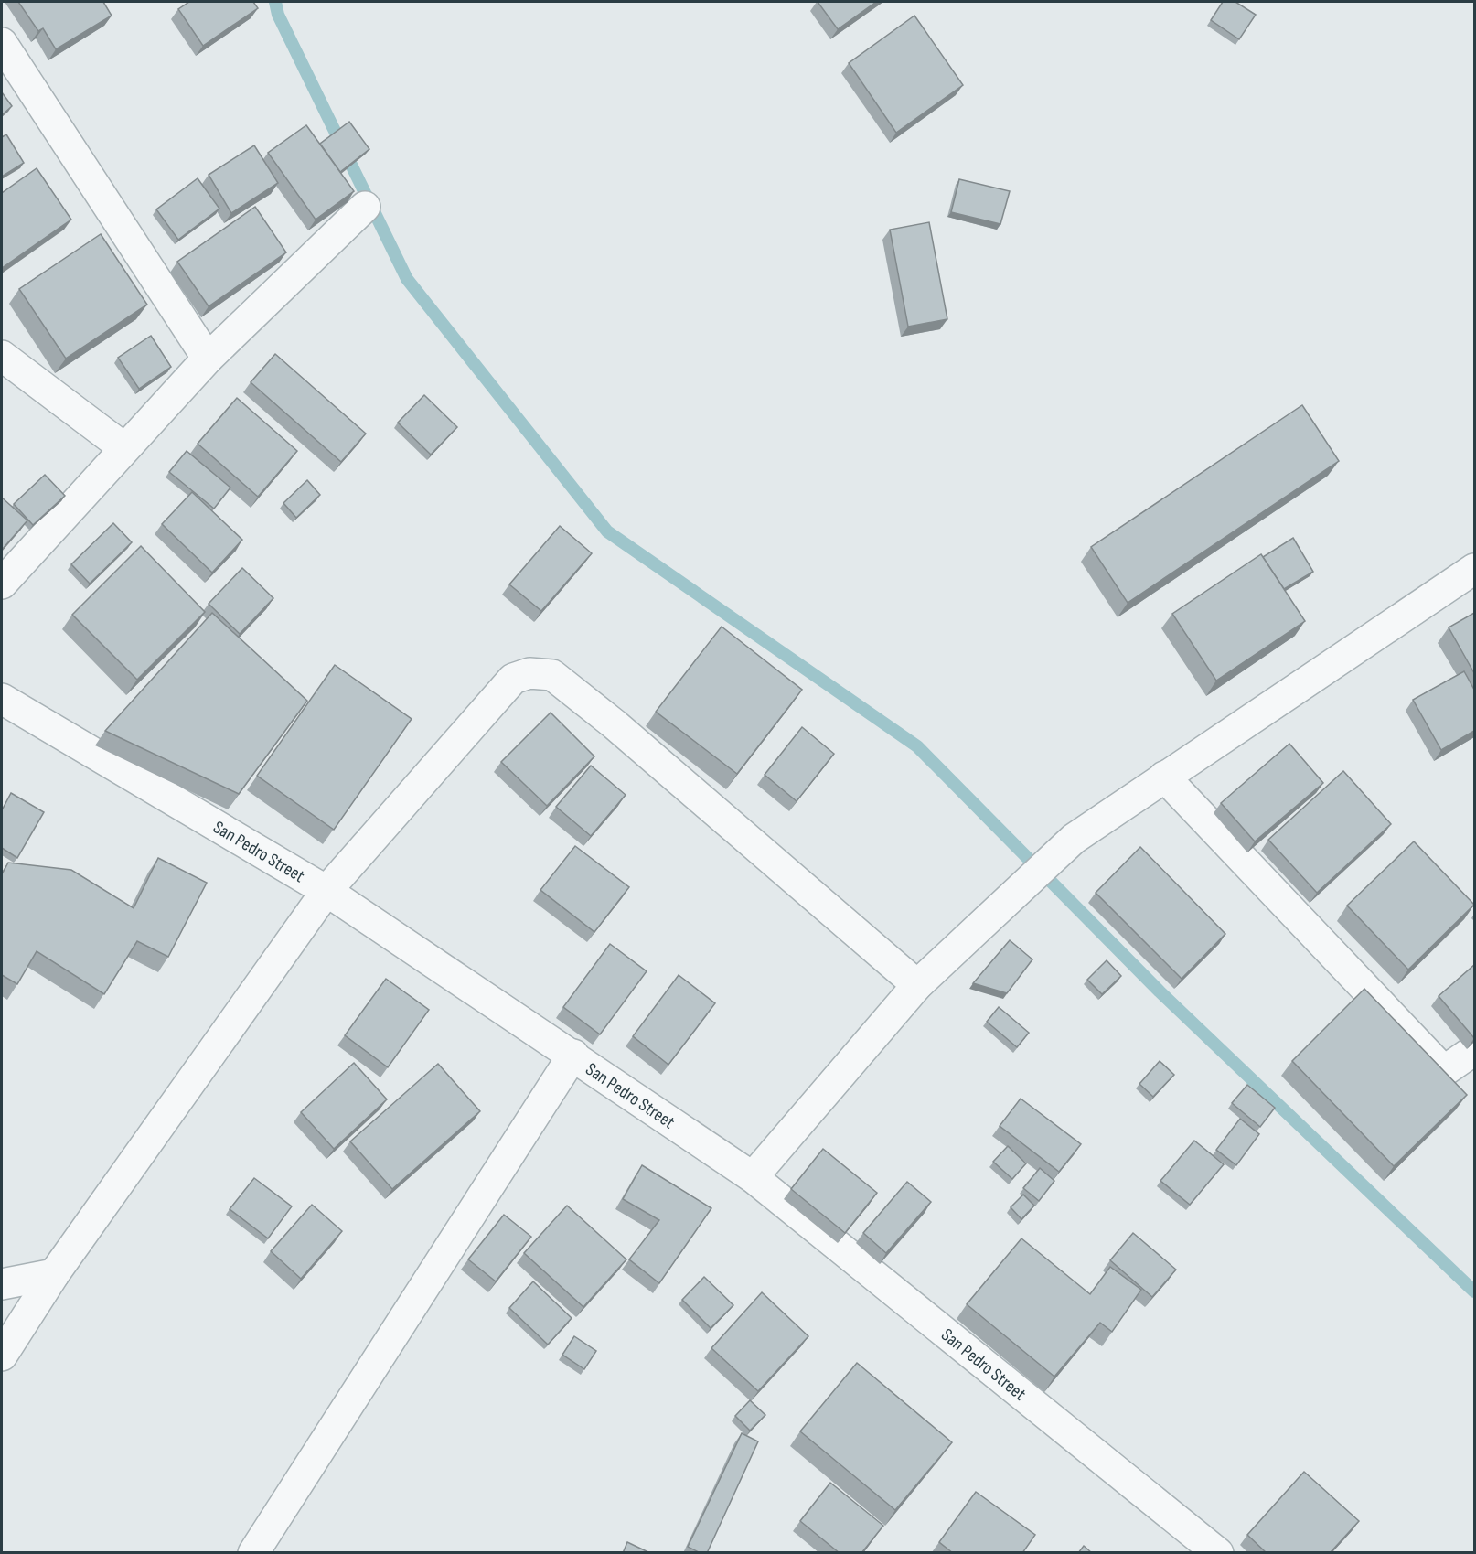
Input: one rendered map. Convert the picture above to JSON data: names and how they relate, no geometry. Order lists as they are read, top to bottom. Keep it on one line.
{"streets":{"street":["San Pedro Street"]}}
